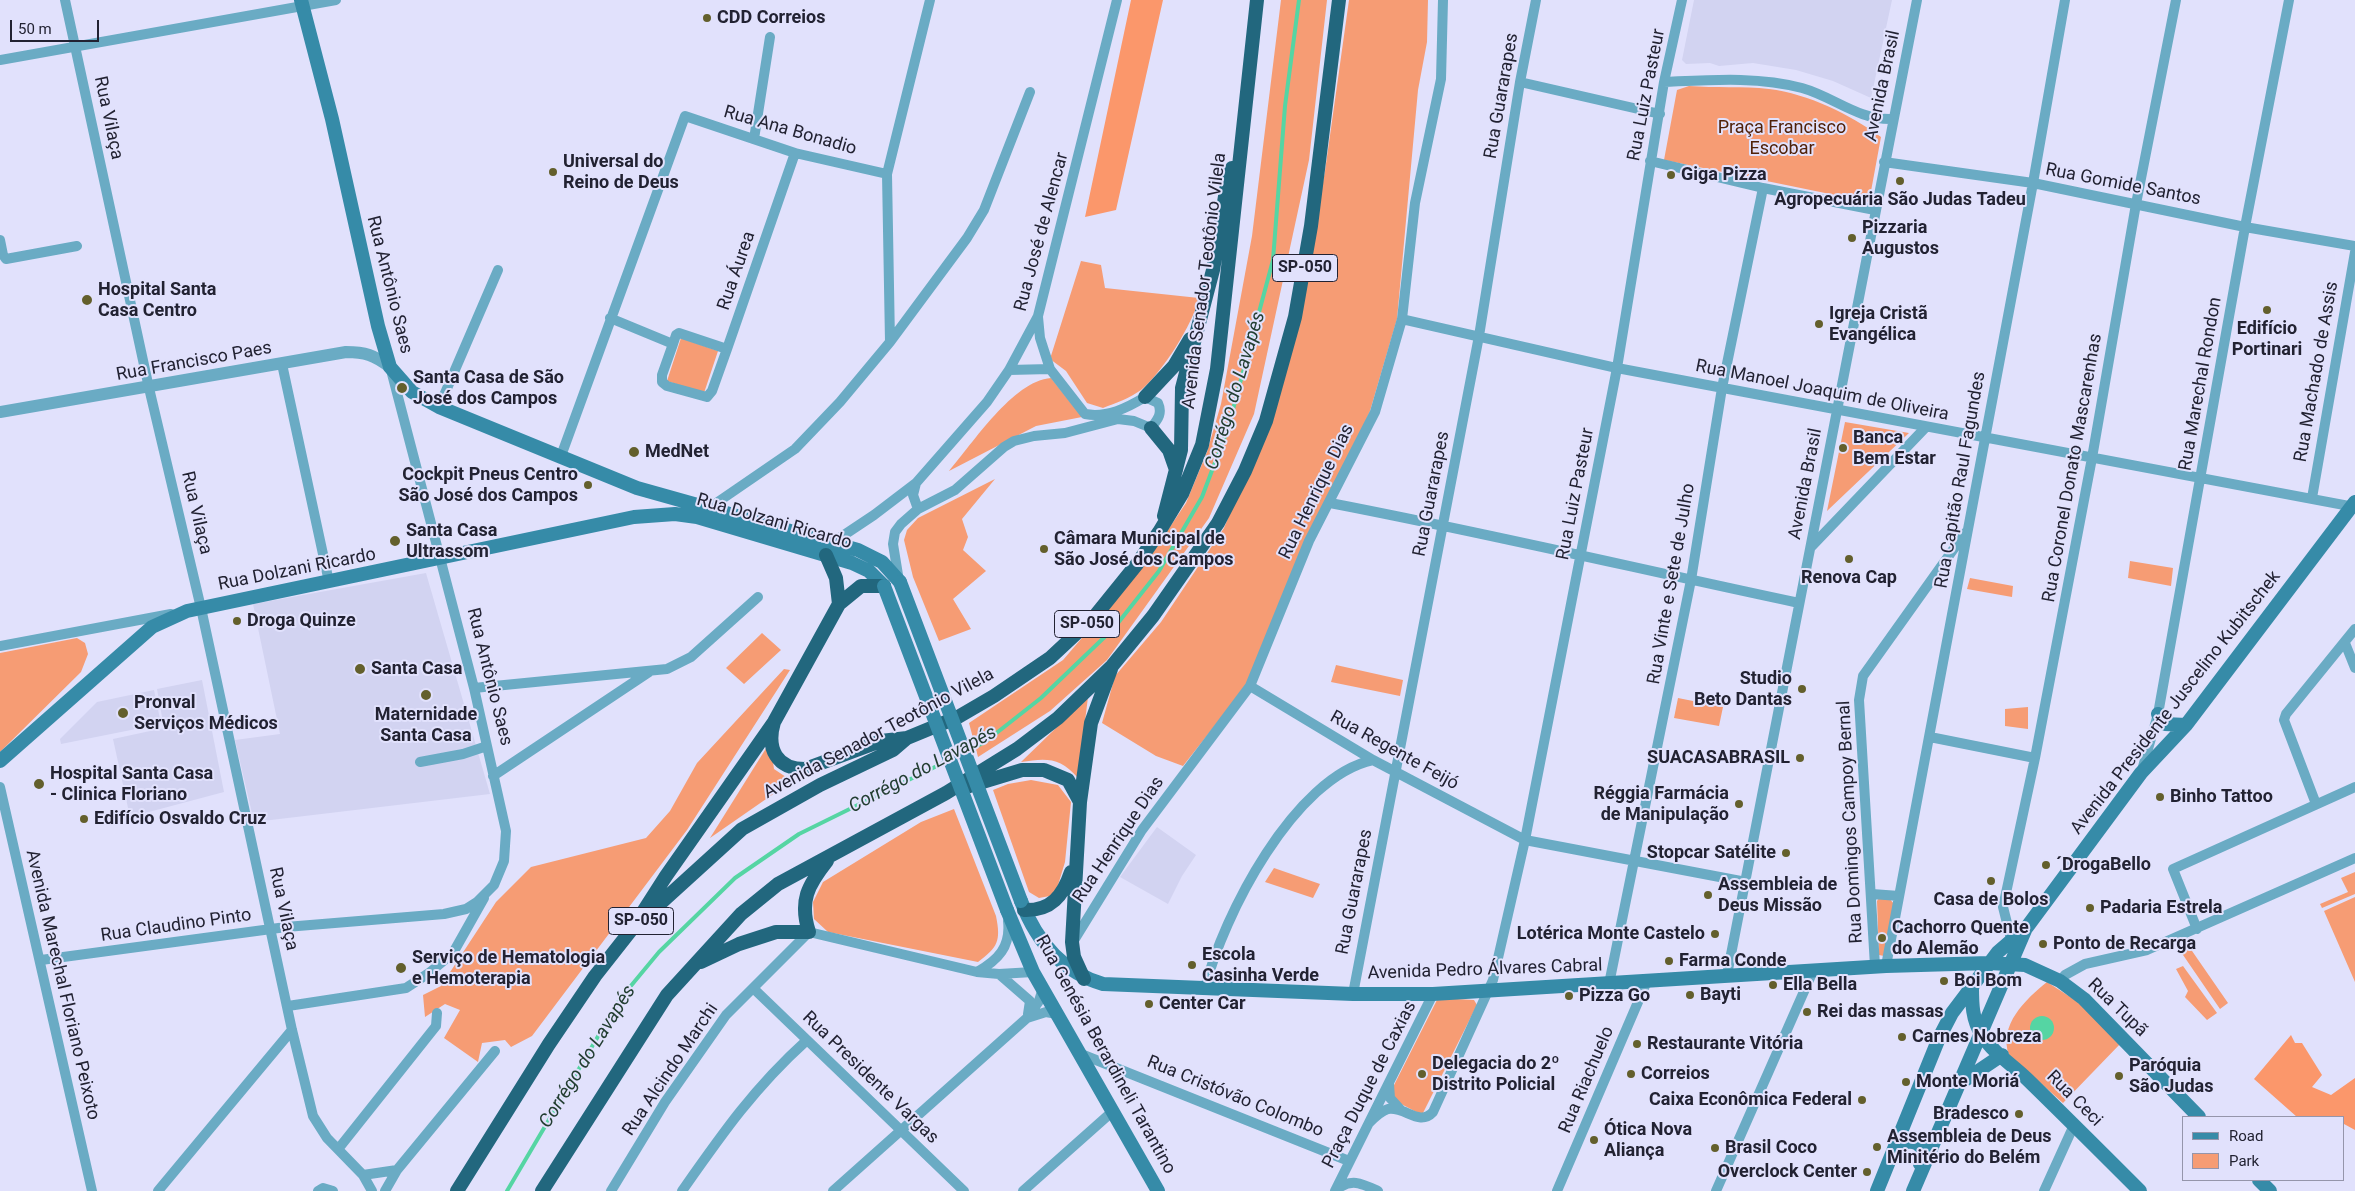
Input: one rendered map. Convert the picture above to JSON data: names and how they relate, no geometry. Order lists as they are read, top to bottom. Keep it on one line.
{"streets":{"highway":["SP-050","Avenida Senador Teotônio Vilela"],"main road":["Rua Antônio Saes","Rua Dolzani Ricardo","Avenida Presidente Juscelino Kubitschek","Avenida Pedro Álvares Cabral","Rua Tupã","Rua Genésia Berardineli Tarantino","Rua Ceci"],"street":["Avenida Brasil","Rua Luiz Pasteur","Rua Guararapes","Rua Vilaça","Rua Ana Bonadio","Rua Gomide Santos","Rua José de Alencar","Rua Áurea","Rua Francisco Paes","Rua Machado de Assis","Rua Marechal Rondon","Rua Manoel Joaquim de Oliveira","Rua Coronel Donato Mascarenhas","Rua Capitão Raul Fagundes","Rua Henrique Dias","Rua Vinte e Sete de Julho","Rua Regente Feijó","Rua Domingos Campoy Bernal","Rua Claudino Pinto","Avenida Marechal Floriano Peixoto","Rua Alcindo Marchi","Rua Presidente Vargas","Rua Riachuelo","Praça Duque de Caxias","Rua Cristóvão Colombo"]},"crossings":[["Avenida Brasil","Rua Gomide Santos"],["Avenida Brasil","Rua Manoel Joaquim de Oliveira"],["Avenida Brasil","Rua Regente Feijó"],["Avenida Brasil","Avenida Pedro Álvares Cabral"],["Rua Luiz Pasteur","Rua Manoel Joaquim de Oliveira"],["Rua Luiz Pasteur","Rua Regente Feijó"],["Rua Luiz Pasteur","Avenida Pedro Álvares Cabral"],["Rua Guararapes","Rua Manoel Joaquim de Oliveira"],["Rua Guararapes","Rua Regente Feijó"],["Rua Guararapes","Avenida Pedro Álvares Cabral"],["Rua Vilaça","Rua Francisco Paes"],["Rua Vilaça","Rua Dolzani Ricardo"],["Rua Vilaça","Rua Claudino Pinto"],["Rua Ana Bonadio","Rua Áurea"],["Rua Gomide Santos","Rua Marechal Rondon"],["Rua Gomide Santos","Rua Coronel Donato Mascarenhas"],["Rua Gomide Santos","Rua Capitão Raul Fagundes"],["Rua José de Alencar","Rua Dolzani Ricardo"],["Rua Antônio Saes","Rua Francisco Paes"],["Rua Antônio Saes","Rua Dolzani Ricardo"],["Rua Antônio Saes","Rua Claudino Pinto"],["Rua Machado de Assis","Rua Manoel Joaquim de Oliveira"],["Rua Marechal Rondon","Rua Manoel Joaquim de Oliveira"],["Rua Marechal Rondon","Avenida Presidente Juscelino Kubitschek"],["Rua Manoel Joaquim de Oliveira","Rua Coronel Donato Mascarenhas"],["Rua Manoel Joaquim de Oliveira","Rua Capitão Raul Fagundes"],["Rua Manoel Joaquim de Oliveira","Rua Henrique Dias"],["Rua Manoel Joaquim de Oliveira","Rua Vinte e Sete de Julho"],["Rua Manoel Joaquim de Oliveira","Avenida Presidente Juscelino Kubitschek"],["Rua Coronel Donato Mascarenhas","Avenida Presidente Juscelino Kubitschek"],["Rua Capitão Raul Fagundes","Rua Domingos Campoy Bernal"],["Rua Capitão Raul Fagundes","Avenida Pedro Álvares Cabral"],["Rua Henrique Dias","Rua Regente Feijó"],["Rua Dolzani Ricardo","Rua Genésia Berardineli Tarantino"],["Rua Vinte e Sete de Julho","Rua Regente Feijó"],["Rua Vinte e Sete de Julho","Avenida Pedro Álvares Cabral"],["Avenida Presidente Juscelino Kubitschek","Avenida Pedro Álvares Cabral"],["Avenida Presidente Juscelino Kubitschek","Rua Tupã"],["Avenida Presidente Juscelino Kubitschek","Rua Ceci"],["Rua Domingos Campoy Bernal","Avenida Pedro Álvares Cabral"],["Rua Claudino Pinto","Avenida Marechal Floriano Peixoto"],["Avenida Pedro Álvares Cabral","Rua Tupã"],["Avenida Pedro Álvares Cabral","Rua Riachuelo"],["Avenida Pedro Álvares Cabral","Praça Duque de Caxias"],["Rua Genésia Berardineli Tarantino","Rua Cristóvão Colombo"],["Rua Alcindo Marchi","Rua Presidente Vargas"],["Praça Duque de Caxias","Rua Cristóvão Colombo"]],"water":["Corrégo do Lavapés"],"parks":["Praça Francisco Escobar"],"places":["CDD Correios","Universal do Reino de Deus","Giga Pizza","Agropecuária São Judas Tadeu","Pizzaria Augustos","Hospital Santa Casa Centro","Edifício Portinari","Igreja Cristã Evangélica","Santa Casa de São José dos Campos","Banca Bem Estar","MedNet","Cockpit Pneus Centro São José dos Campos","Santa Casa Ultrassom","Câmara Municipal de São José dos Campos","Renova Cap","Droga Quinze","Santa Casa","Studio Beto Dantas","Maternidade Santa Casa","Pronval Serviços Médicos","SUACASABRASIL","Hospital Santa Casa - Clinica Floriano","Binho Tattoo","Réggia Farmácia de Manipulação","Edifício Osvaldo Cruz","Stopcar Satélite","´DrogaBello","Casa de Bolos","Assembleia de Deus Missão","Padaria Estrela","Lotérica Monte Castelo","Cachorro Quente do Alemão","Ponto de Recarga","Farma Conde","Escola Casinha Verde","Serviço de Hematologia e Hemoterapia","Boi Bom","Ella Bella","Bayti","Pizza Go","Center Car","Rei das massas","Carnes Nobreza","Restaurante Vitória","Delegacia do 2º Distrito Policial","Correios","Paróquia São Judas","Monte Moriá","Caixa Econômica Federal","Bradesco","Ótica Nova Aliança","Assembleia de Deus Minitério do Belém","Brasil Coco","Overclock Center"],"legend":["Road","Park"],"scale_bar":"50 m"}
